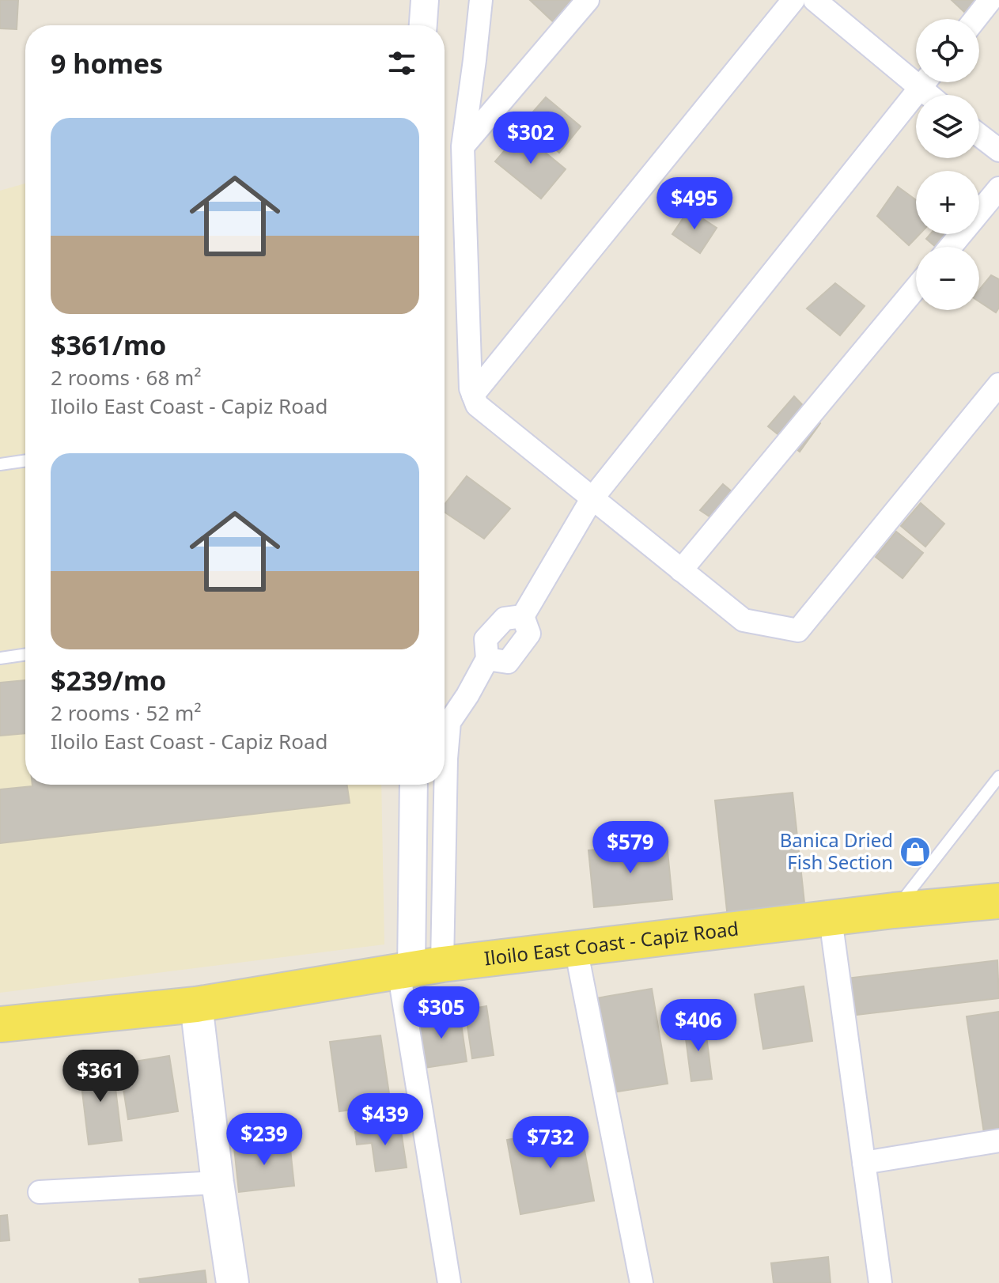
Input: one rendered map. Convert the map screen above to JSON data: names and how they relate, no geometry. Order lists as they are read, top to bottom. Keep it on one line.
{"streets":{"main road":["Iloilo East Coast - Capiz Road"]},"places":{"shop":["Banica Dried Fish Section"]},"page":{"map_buttons":["+","−"],"heading":"9 homes","list":[{"name":"$361/mo","note":"2 rooms · 68 m² · Iloilo East Coast - Capiz Road"},{"name":"$239/mo","note":"2 rooms · 52 m² · Iloilo East Coast - Capiz Road"}],"price":["$302","$495","$579","$305","$406","$361","$439","$239","$732"]}}
